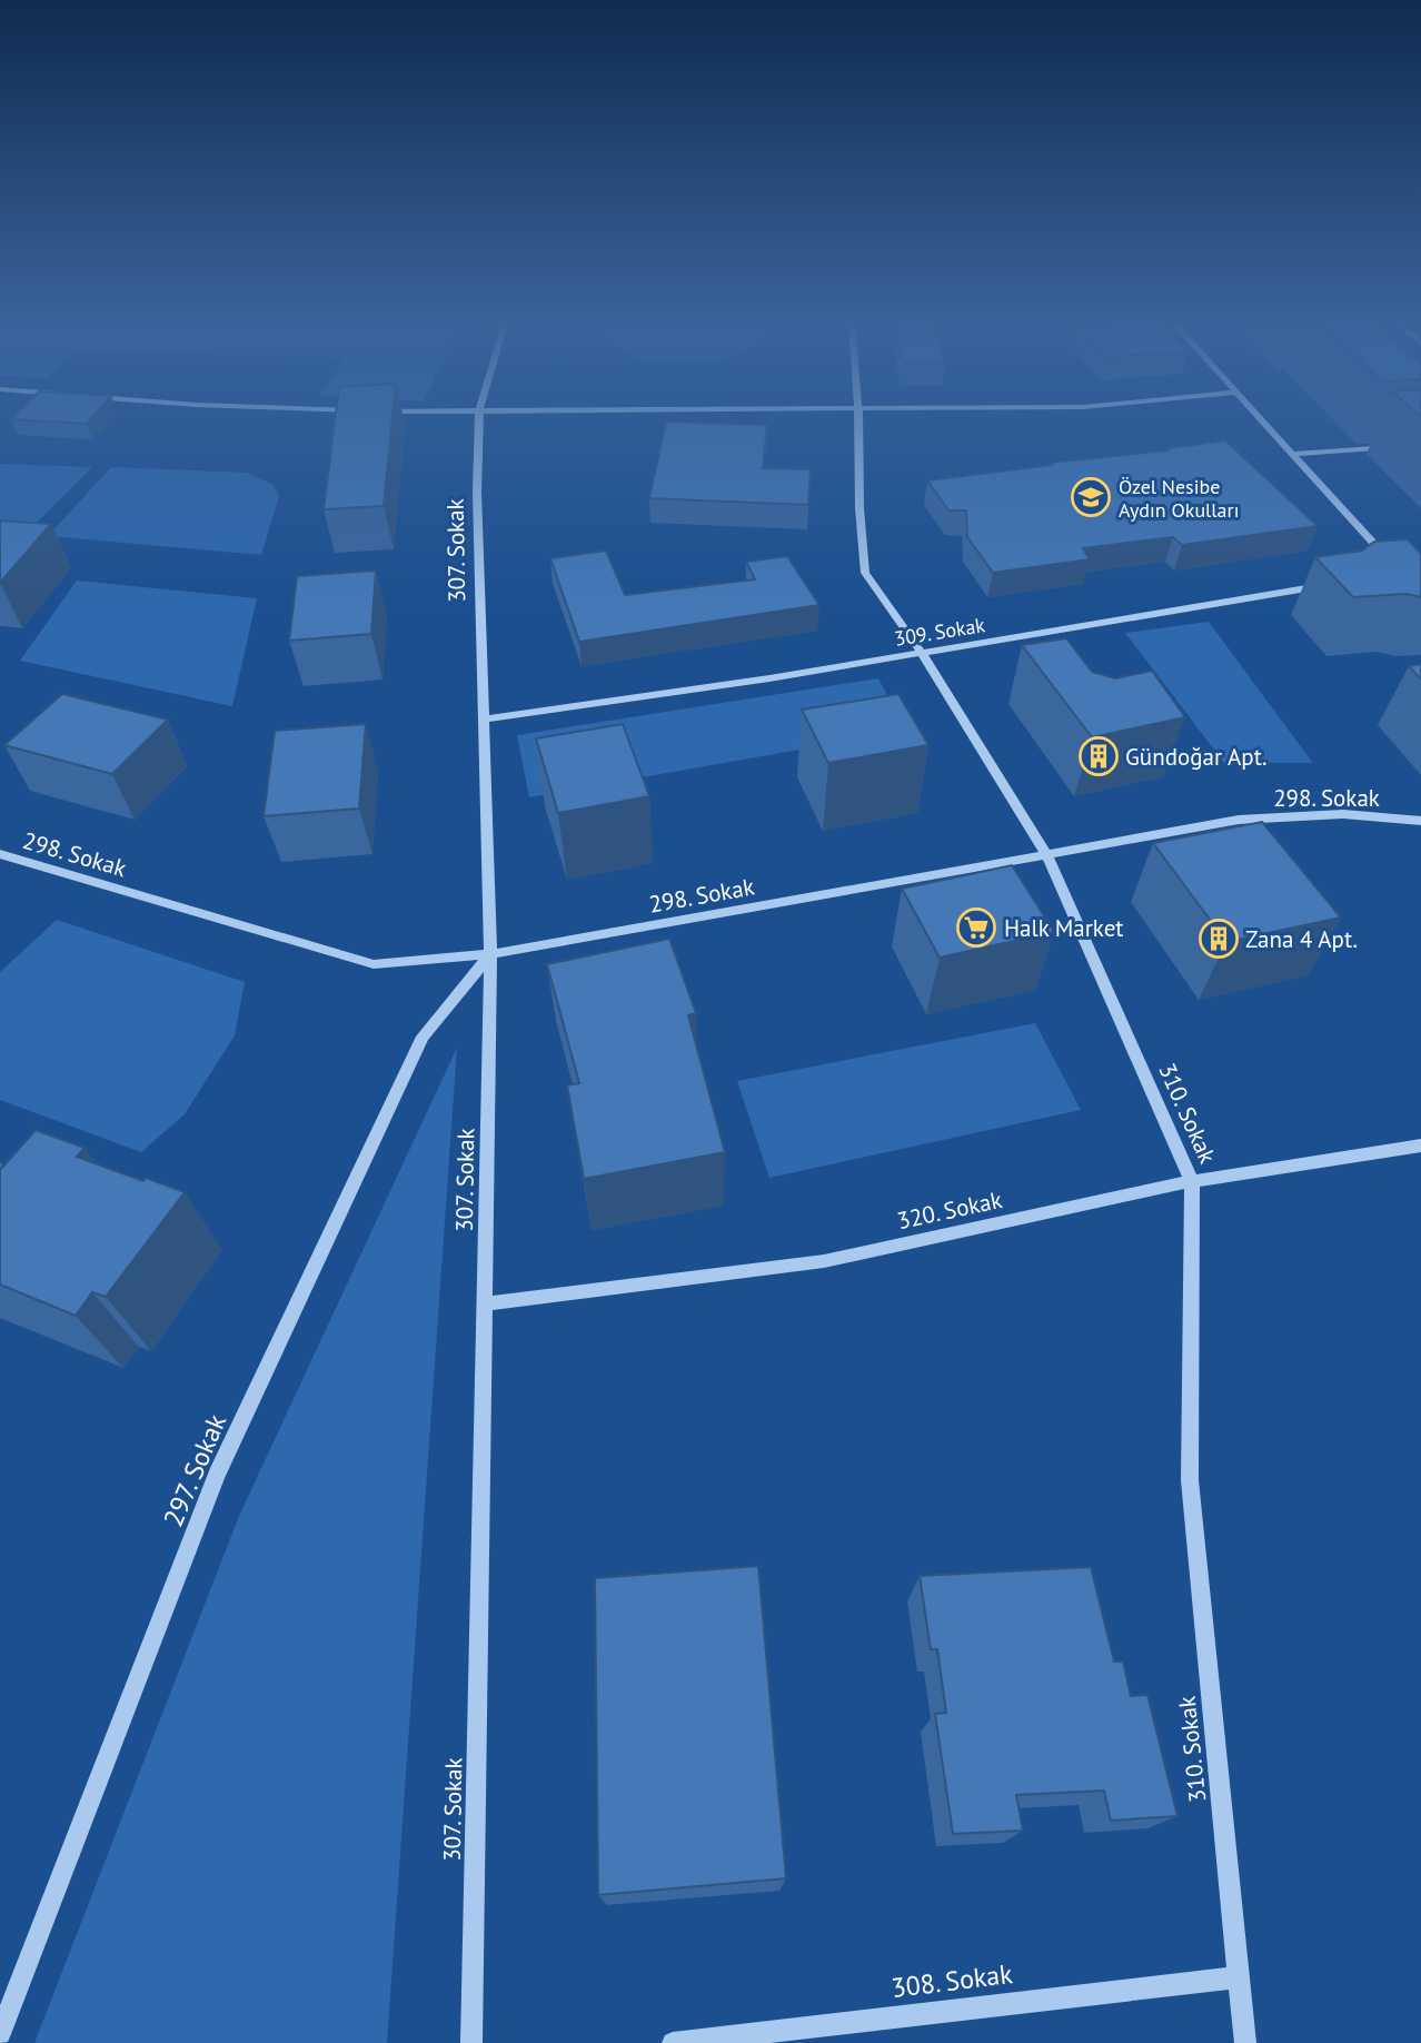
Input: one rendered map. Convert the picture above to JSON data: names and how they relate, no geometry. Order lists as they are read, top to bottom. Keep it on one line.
{"streets":{"street":["307. Sokak","309. Sokak","298. Sokak","310. Sokak","320. Sokak","297. Sokak","308. Sokak"]},"crossings":[["307. Sokak","309. Sokak"],["307. Sokak","298. Sokak"],["307. Sokak","320. Sokak"],["307. Sokak","297. Sokak"],["309. Sokak","310. Sokak"],["298. Sokak","310. Sokak"],["298. Sokak","297. Sokak"],["310. Sokak","320. Sokak"],["310. Sokak","308. Sokak"]],"places":{"school or university":["Özel Nesibe Aydın Okulları"],"building":["Gündoğar Apt.","Zana 4 Apt."],"supermarket":["Halk Market"]}}
